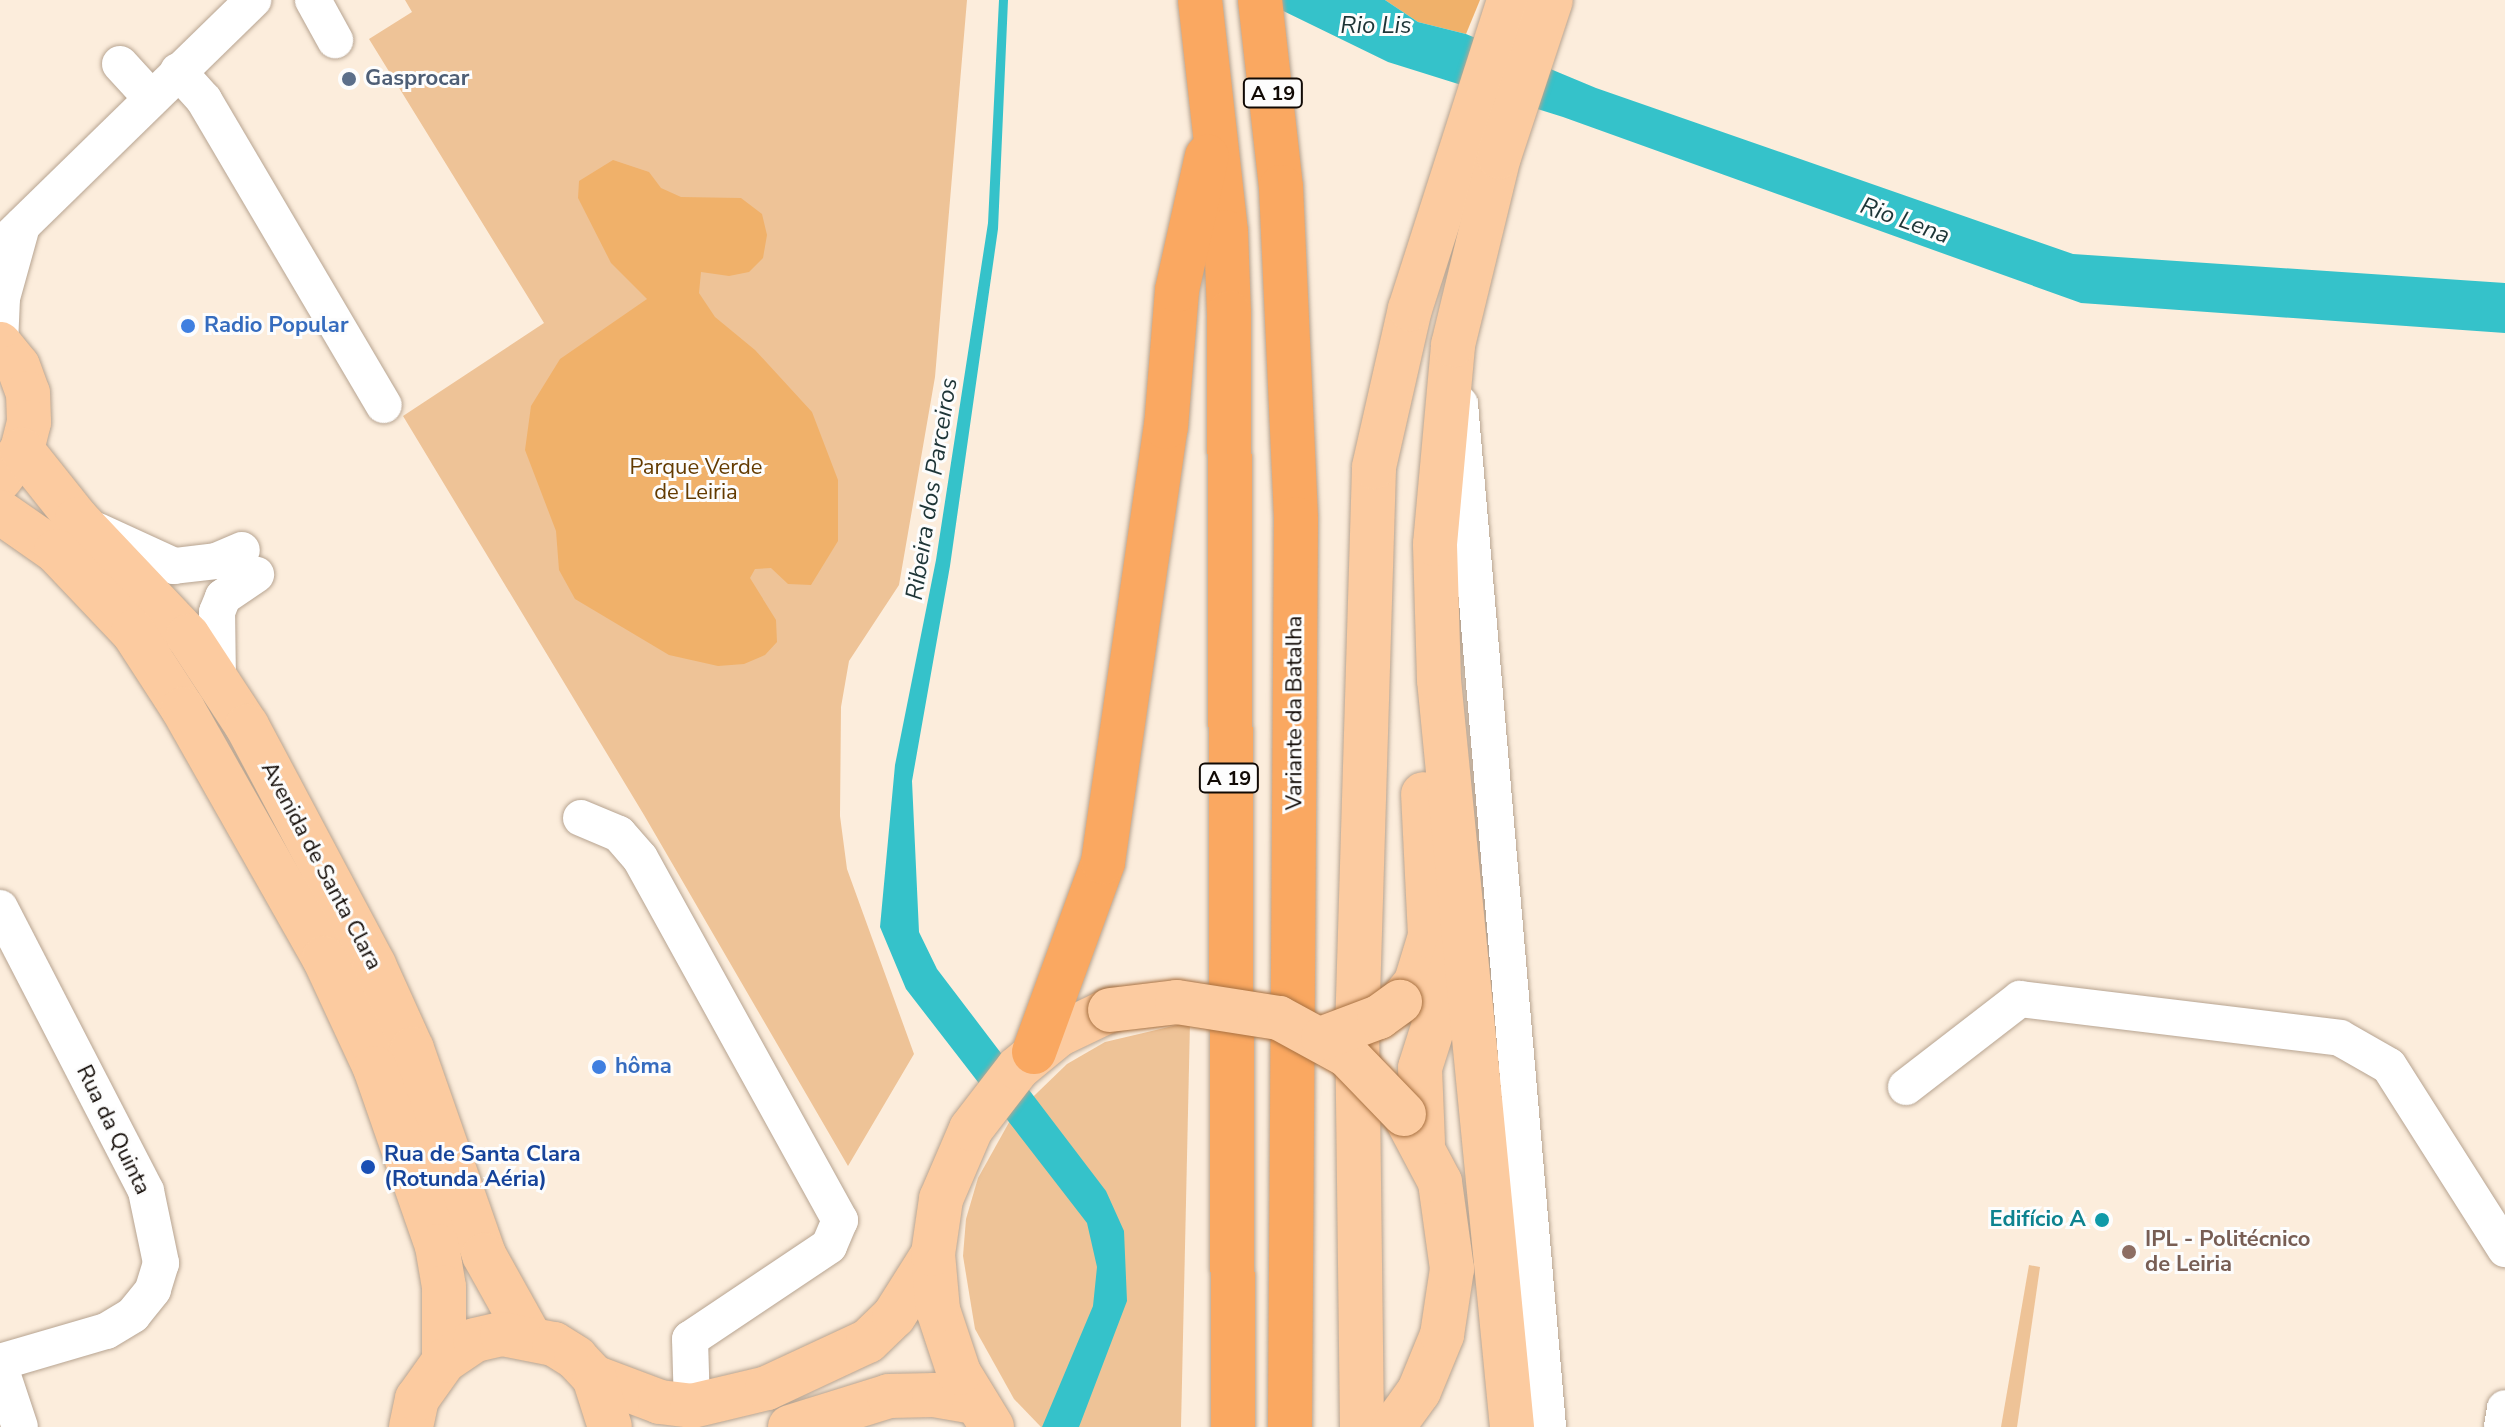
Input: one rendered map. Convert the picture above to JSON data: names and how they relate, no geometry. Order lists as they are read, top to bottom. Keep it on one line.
{"streets":{"highway":["A 19","Variante da Batalha"],"main road":["Avenida de Santa Clara"],"street":["Rua da Quinta"]},"water":["Rio Lis","Rio Lena","Ribeira dos Parceiros"],"parks":["Parque Verde de Leiria"],"places":["Gasprocar","Radio Popular","hôma","Rua de Santa Clara (Rotunda Aéria)","Edifício A","IPL - Politécnico de Leiria"]}
